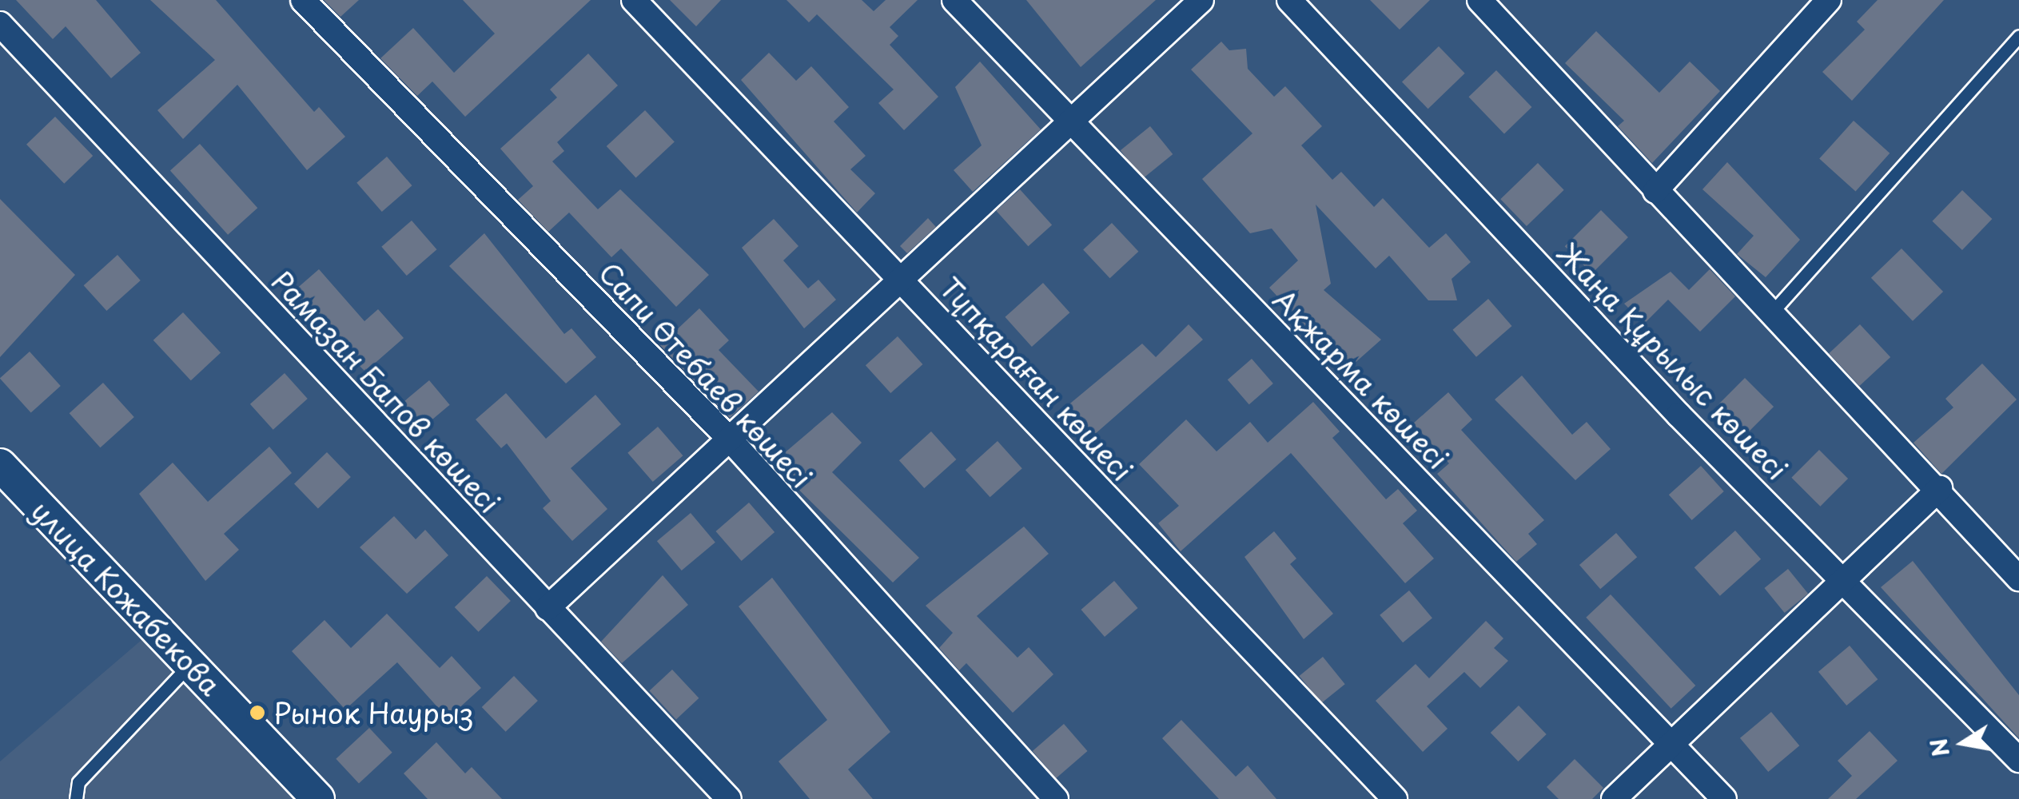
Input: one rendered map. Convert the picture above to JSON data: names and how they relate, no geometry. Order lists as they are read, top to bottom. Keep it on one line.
{"streets":{"main road":["улица Кожабекова"],"street":["Жаңа Құрылыс көшесі","Сапи Өтебаев көшесі","Түпқараған көшесі","Ақжарма көшесі","Рамазан Бапов көшесі"]},"places":["Рынок Наурыз"],"north":"left"}
